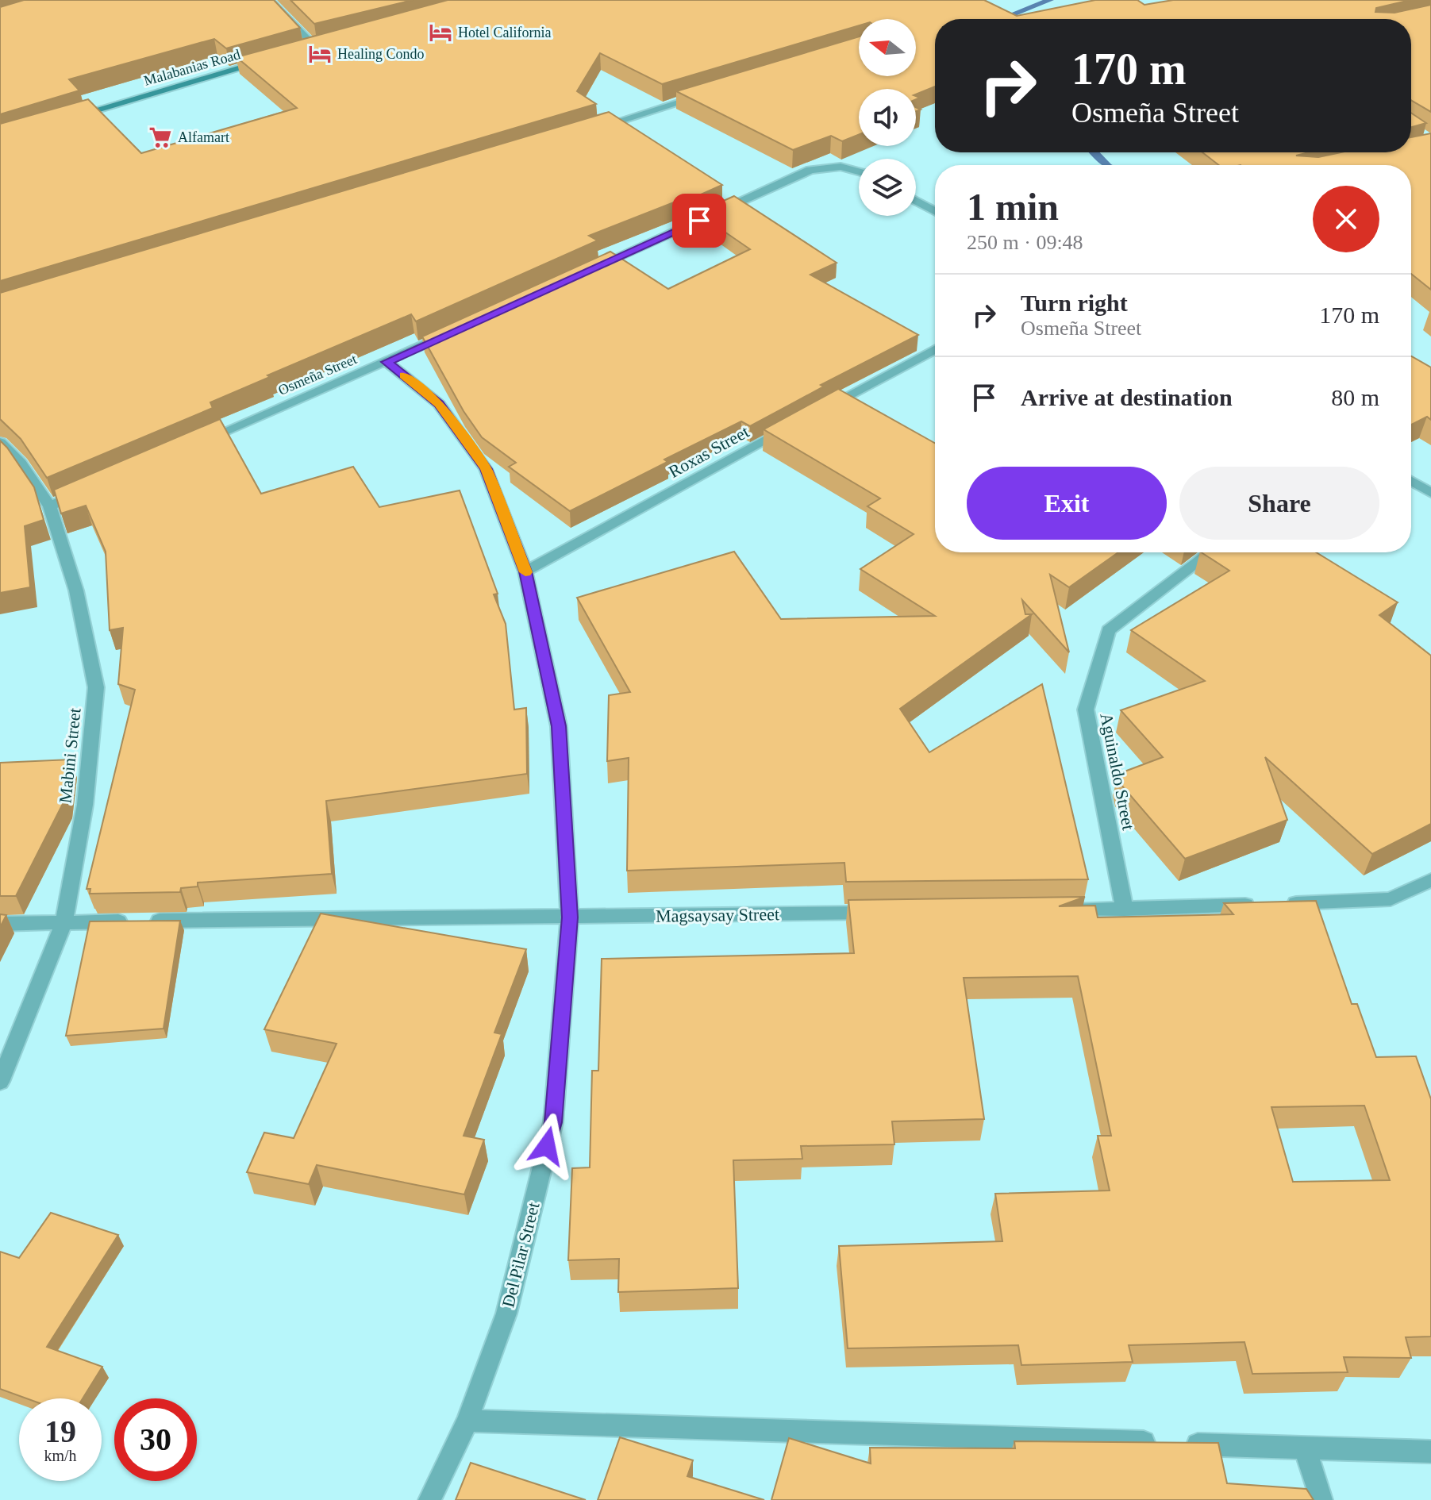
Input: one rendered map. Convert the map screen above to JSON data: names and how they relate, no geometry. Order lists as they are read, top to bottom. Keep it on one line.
{"streets":{"main road":["Malabanias Road"],"street":["Osmeña Street","Roxas Street","Mabini Street","Aguinaldo Street","Magsaysay Street","Del Pilar Street"]},"crossings":[["Osmeña Street","Del Pilar Street"],["Roxas Street","Del Pilar Street"],["Mabini Street","Magsaysay Street"],["Magsaysay Street","Del Pilar Street"]],"places":{"hotel":["Hotel California","Healing Condo"],"supermarket":["Alfamart"]},"north":"left","page":{"turn":["170 m","Osmeña Street"],"heading":["1 min","250 m · 09:48"],"list":[{"name":"Turn right","note":"Osmeña Street","value":"170 m"},{"name":"Arrive at destination","value":"80 m"}],"buttons":["Exit","Share"],"speed":"19 km/h","limit":"30"}}
